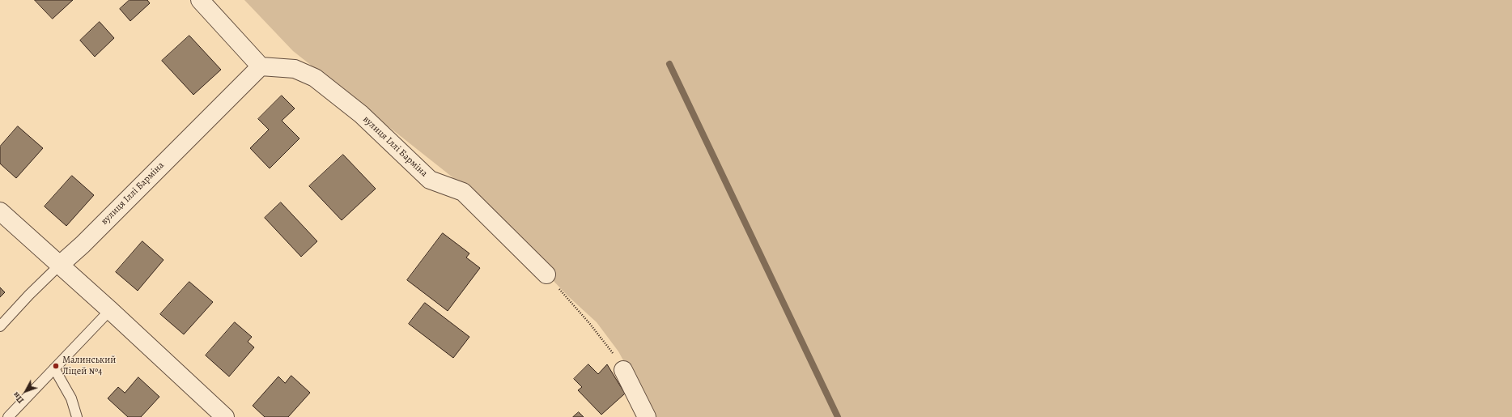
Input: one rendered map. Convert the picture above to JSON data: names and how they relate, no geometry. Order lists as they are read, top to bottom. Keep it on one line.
{"streets":{"street":["вулиця Іллі Барміна"]},"places":["Малинський Ліцей №4"],"north":"bottom left"}
